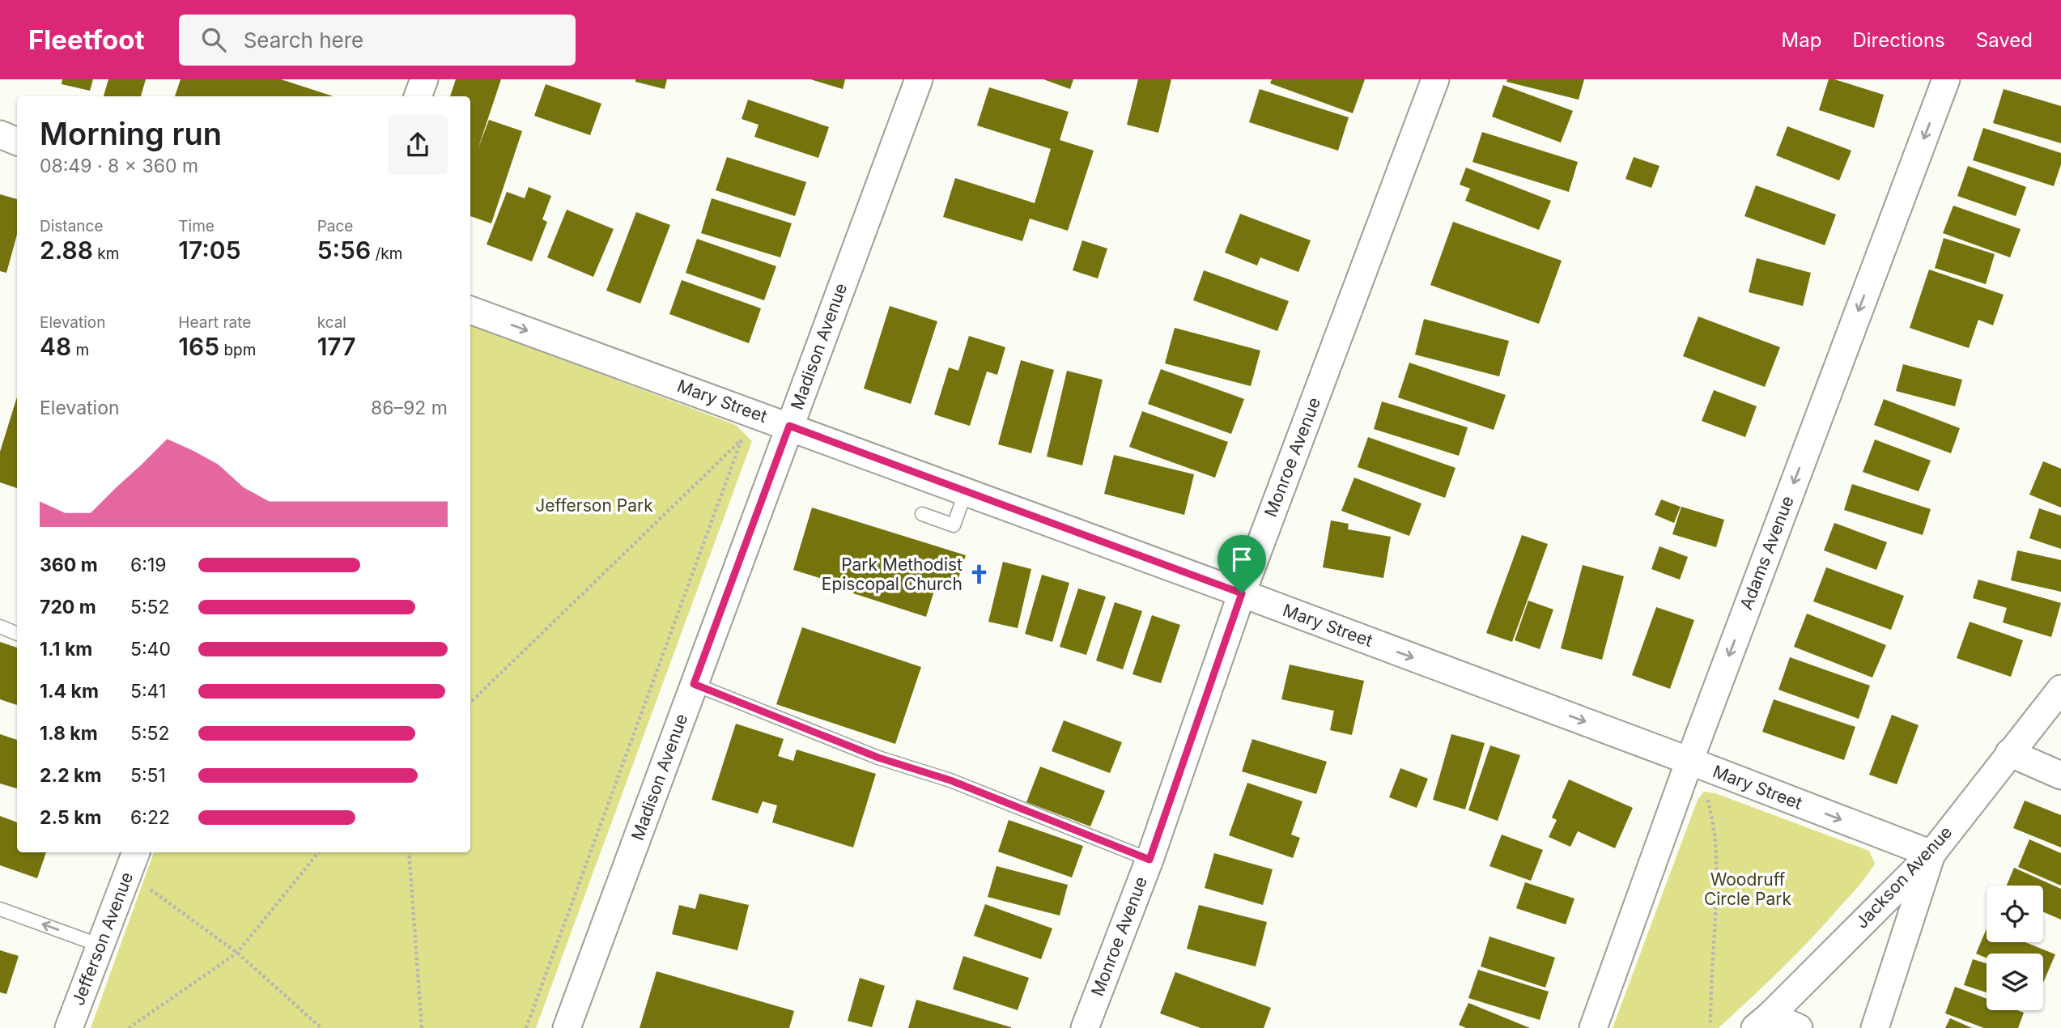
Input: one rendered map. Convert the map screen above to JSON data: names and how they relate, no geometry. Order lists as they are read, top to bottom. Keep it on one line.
{"streets":{"street":["Madison Avenue","Mary Street","Monroe Avenue","Adams Avenue","Jackson Avenue","Jefferson Avenue"]},"crossings":[["Madison Avenue","Mary Street"],["Mary Street","Monroe Avenue"],["Mary Street","Adams Avenue"],["Mary Street","Jackson Avenue"]],"one_way":["Mary Street","Adams Avenue"],"parks":["Jefferson Park","Woodruff Circle Park"],"places":{"church":["Park Methodist Episcopal Church"]},"page":{"header":"Fleetfoot","search":"Search here","nav":["Map","Directions","Saved"],"heading":["Morning run","08:49 · 8 × 360 m"],"stats":[["Distance","2.88 km"],["Time","17:05"],["Pace","5:56 /km"],["Elevation","48 m"],["Heart rate","165 bpm"],["kcal","177"]],"chart":["Elevation","86–92 m"],"list":[{"name":"360 m","note":"6:19"},{"name":"720 m","note":"5:52"},{"name":"1.1 km","note":"5:40"},{"name":"1.4 km","note":"5:41"},{"name":"1.8 km","note":"5:52"},{"name":"2.2 km","note":"5:51"},{"name":"2.5 km","note":"6:22"}]}}
